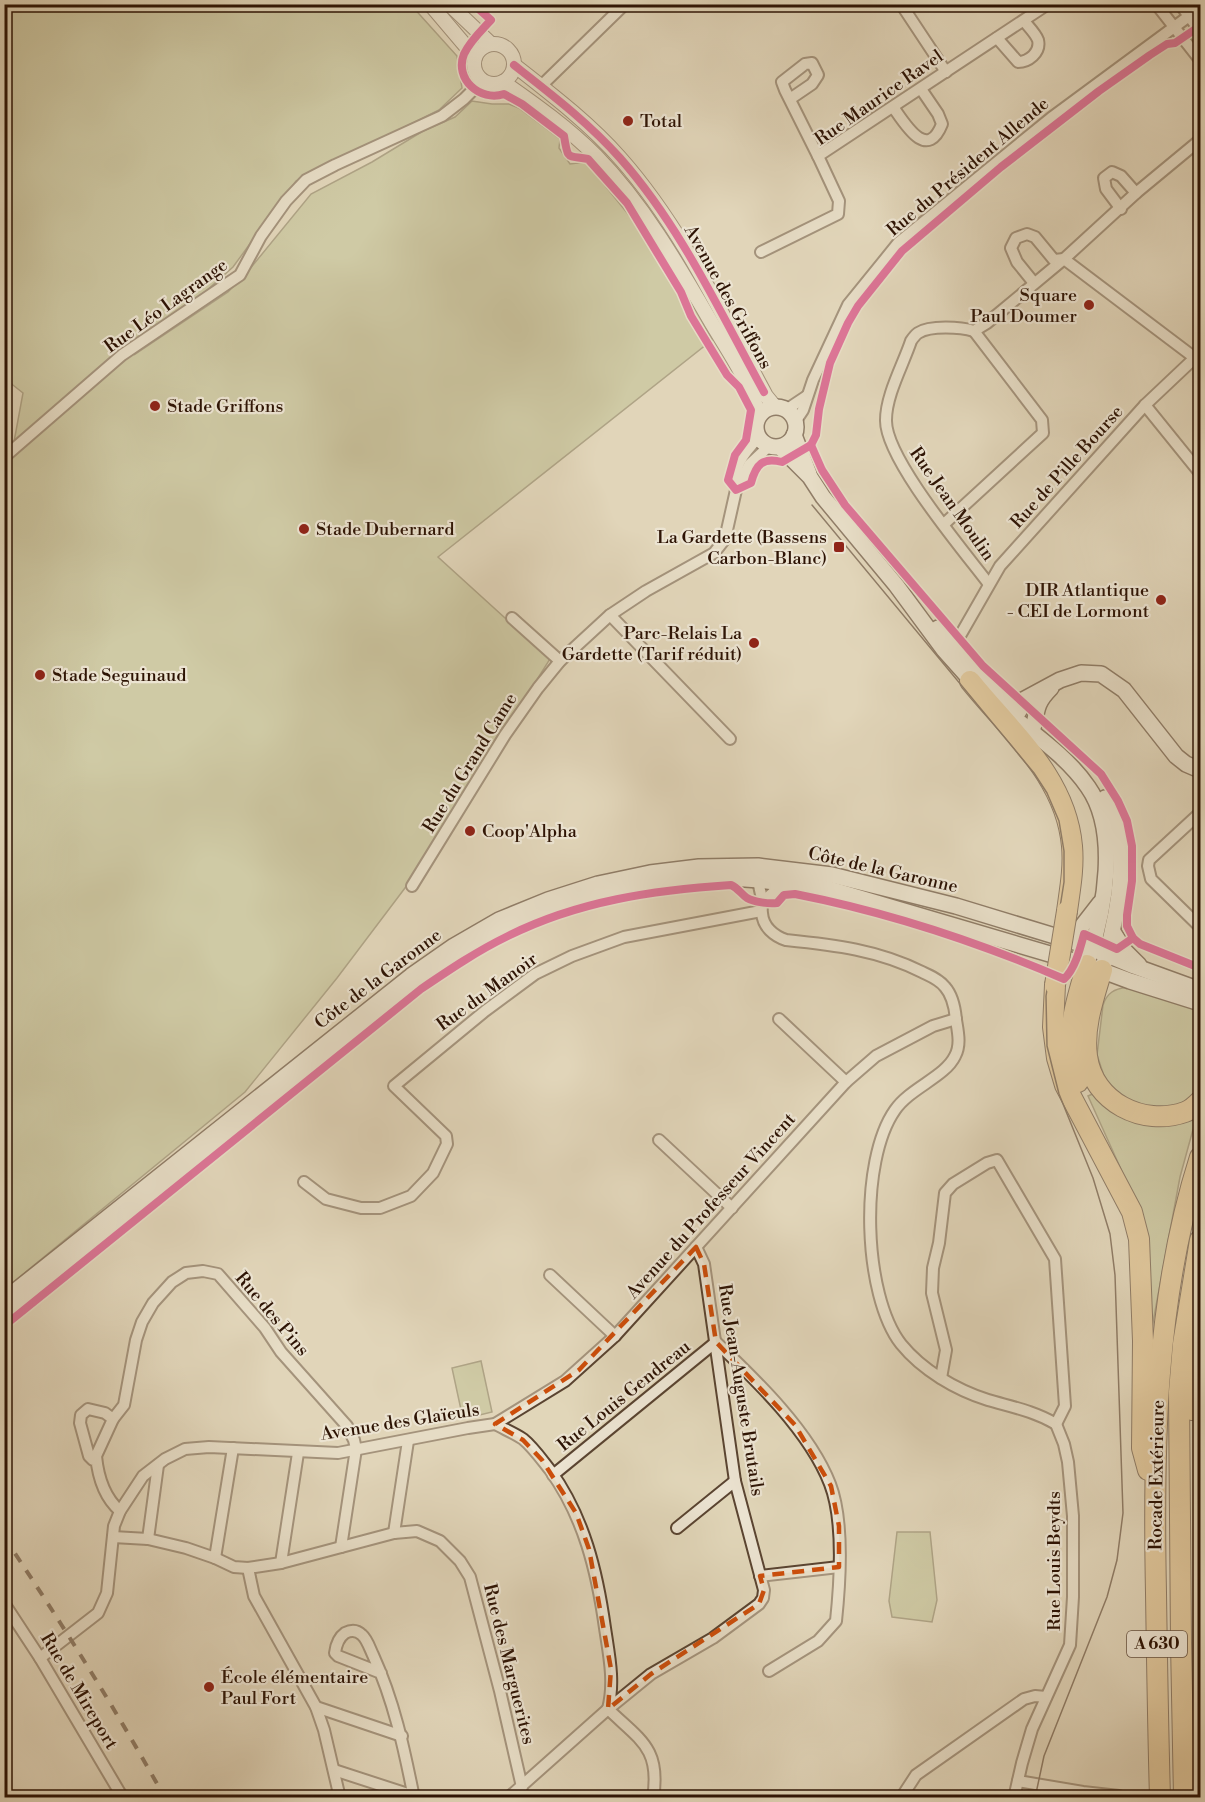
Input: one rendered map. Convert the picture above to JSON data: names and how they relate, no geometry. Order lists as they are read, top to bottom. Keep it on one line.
{"streets":{"highway":["Rocade Extérieure","A 630"],"main road":["Avenue des Griffons","Côte de la Garonne"],"street":["Rue Maurice Ravel","Rue du Président Allende","Rue Léo Lagrange","Rue de Pille Bourse","Rue Jean Moulin","Rue du Grand Came","Rue du Manoir","Avenue du Professeur Vincent","Rue des Pins","Rue Jean-Auguste Brutails","Rue Louis Gendreau","Avenue des Glaïeuls","Rue Louis Beydts","Rue des Marguerites","Rue de Mireport"]},"crossings":[["Rue du Président Allende","Avenue des Griffons"],["Rue du Président Allende","Rue du Grand Came"],["Avenue des Griffons","Rue Léo Lagrange"],["Avenue des Griffons","Rue du Grand Came"],["Rue de Pille Bourse","Rue Jean Moulin"],["Avenue du Professeur Vincent","Rue Jean-Auguste Brutails"],["Avenue du Professeur Vincent","Avenue des Glaïeuls"],["Rue des Pins","Avenue des Glaïeuls"],["Rue Jean-Auguste Brutails","Rue Louis Gendreau"],["Avenue des Glaïeuls","Rue de Mireport"]],"places":{"other":["Total","Square Paul Doumer","Stade Griffons","Stade Dubernard","DIR Atlantique - CEI de Lormont","Parc-Relais La Gardette (Tarif réduit)","Stade Seguinaud","Coop'Alpha","École élémentaire Paul Fort"],"transit":["La Gardette (Bassens Carbon-Blanc)"]}}
